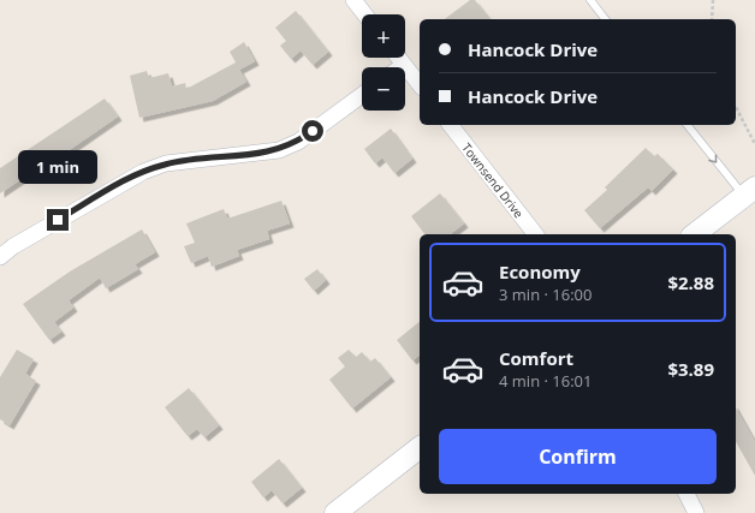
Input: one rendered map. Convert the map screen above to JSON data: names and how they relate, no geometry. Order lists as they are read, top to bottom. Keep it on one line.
{"streets":{"street":["Townsend Drive"]},"page":{"map_buttons":["+","−"],"banner":["Hancock Drive","Hancock Drive"],"bubble":"1 min","list":[{"name":"Economy","note":"3 min · 16:00","value":"$2.88"},{"name":"Comfort","note":"4 min · 16:01","value":"$3.89"}],"buttons":"Confirm"}}
